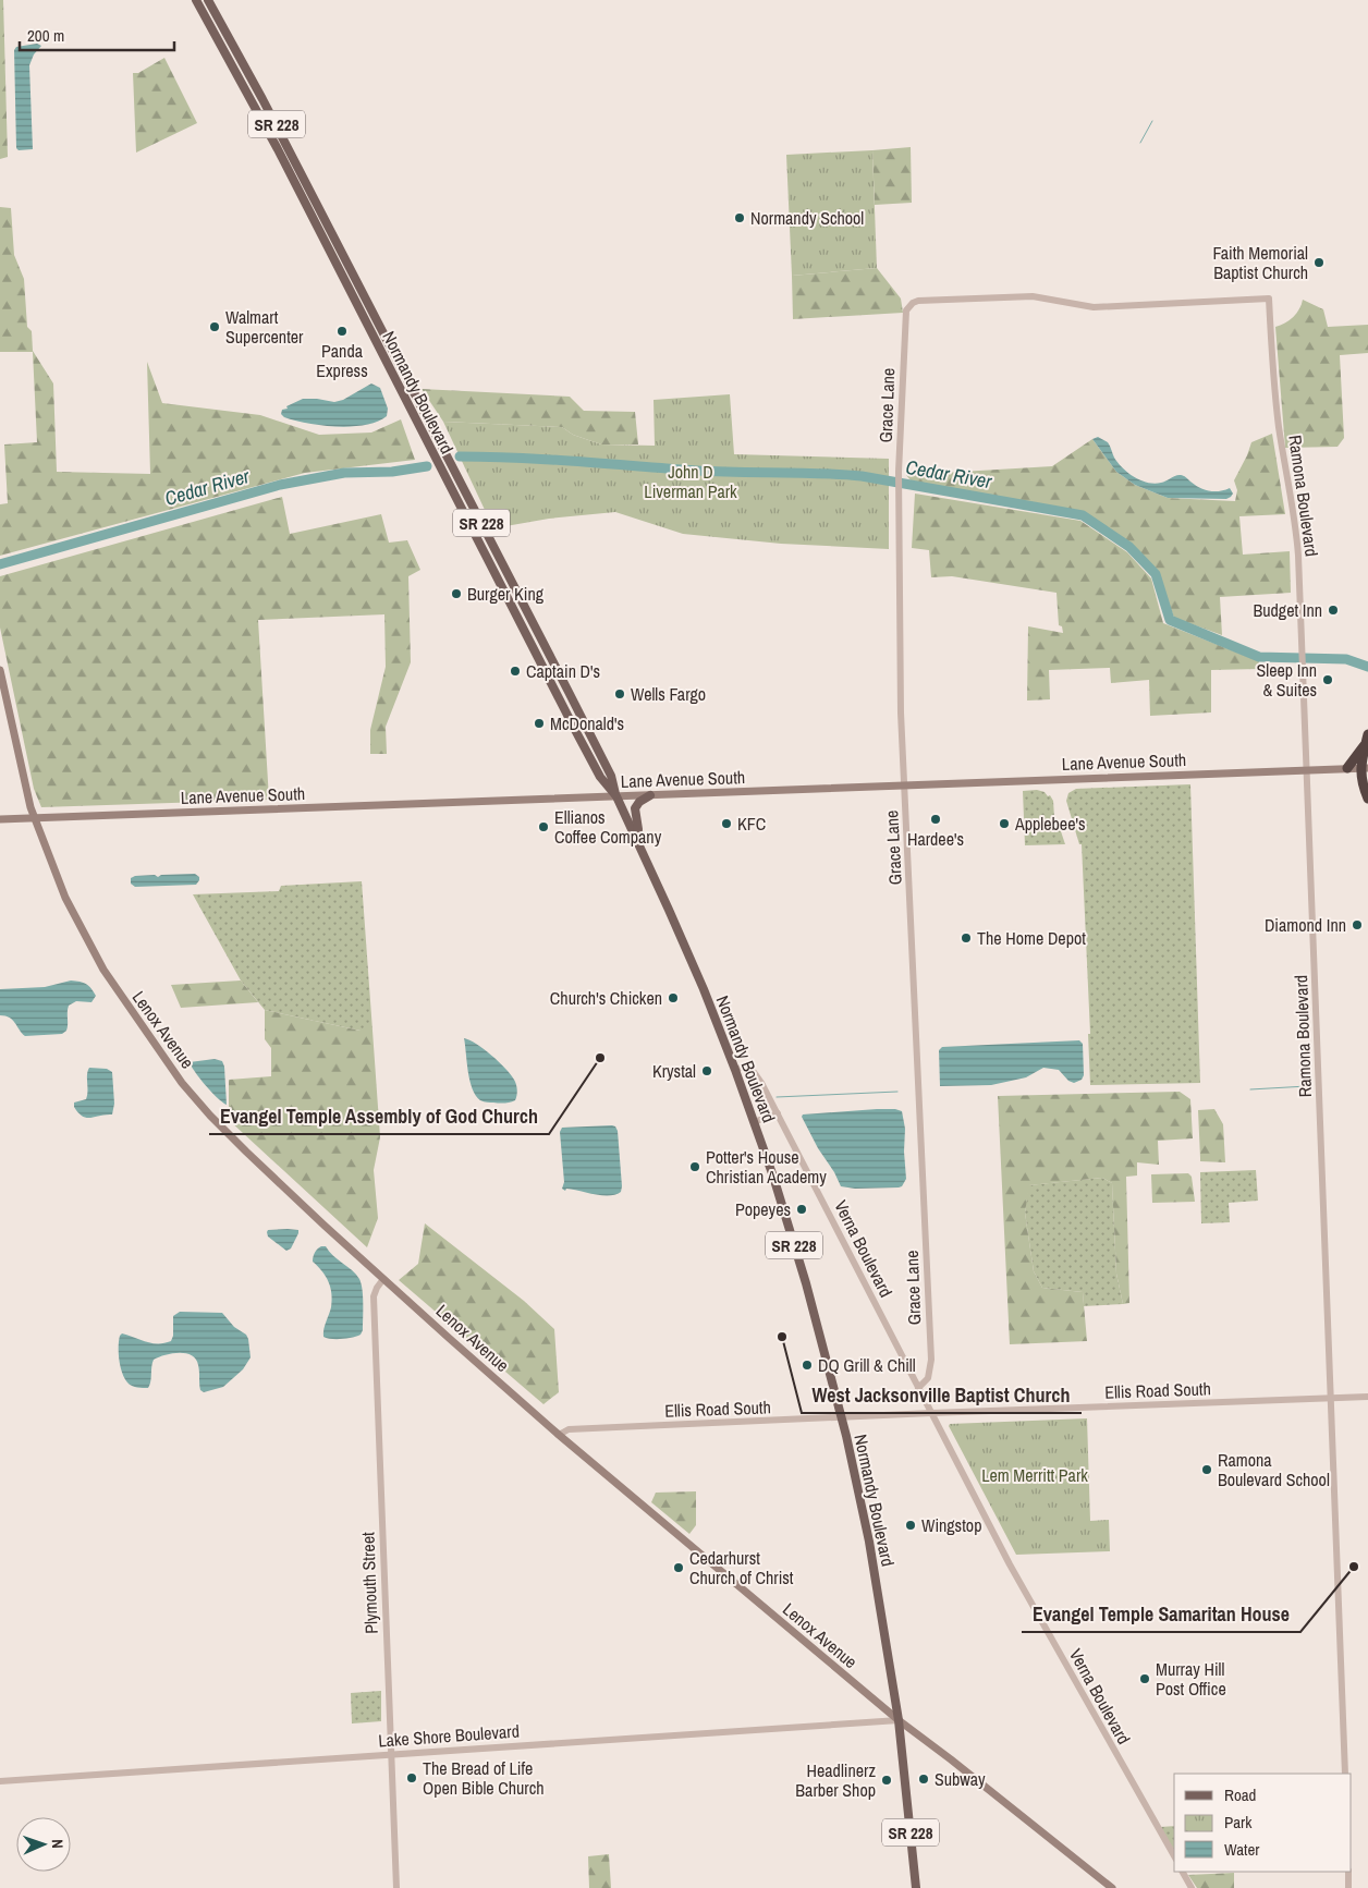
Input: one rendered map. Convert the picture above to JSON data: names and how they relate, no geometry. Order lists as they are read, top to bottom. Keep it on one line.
{"streets":{"main road":["SR 228","Normandy Boulevard","Lane Avenue South","Lenox Avenue"],"street":["Grace Lane","Ramona Boulevard","Verna Boulevard","Ellis Road South","Plymouth Street","Lake Shore Boulevard"]},"crossings":[["Normandy Boulevard","Lane Avenue South"],["Normandy Boulevard","Lenox Avenue"],["Normandy Boulevard","Verna Boulevard"],["Normandy Boulevard","Ellis Road South"],["Normandy Boulevard","Lake Shore Boulevard"],["Grace Lane","Ramona Boulevard"],["Grace Lane","Lane Avenue South"],["Grace Lane","Verna Boulevard"],["Ramona Boulevard","Lane Avenue South"],["Ramona Boulevard","Ellis Road South"],["Lane Avenue South","Lenox Avenue"],["Lenox Avenue","Ellis Road South"],["Lenox Avenue","Plymouth Street"],["Lenox Avenue","Lake Shore Boulevard"],["Verna Boulevard","Ellis Road South"],["Plymouth Street","Lake Shore Boulevard"]],"water":["Cedar River"],"parks":["John D Liverman Park","Lem Merritt Park"],"places":["Normandy School","Faith Memorial Baptist Church","Walmart Supercenter","Panda Express","Burger King","Budget Inn","Captain D's","Sleep Inn & Suites","Wells Fargo","McDonald's","Hardee's","KFC","Applebee's","Ellianos Coffee Company","Diamond Inn","The Home Depot","Church's Chicken","Evangel Temple Assembly of God Church","Krystal","Potter's House Christian Academy","Popeyes","West Jacksonville Baptist Church","DQ Grill & Chill","Ramona Boulevard School","Wingstop","Evangel Temple Samaritan House","Cedarhurst Church of Christ","Murray Hill Post Office","The Bread of Life Open Bible Church","Subway","Headlinerz Barber Shop"],"legend":["Road","Park","Water"],"scale_bar":"200 m","north":"right"}
